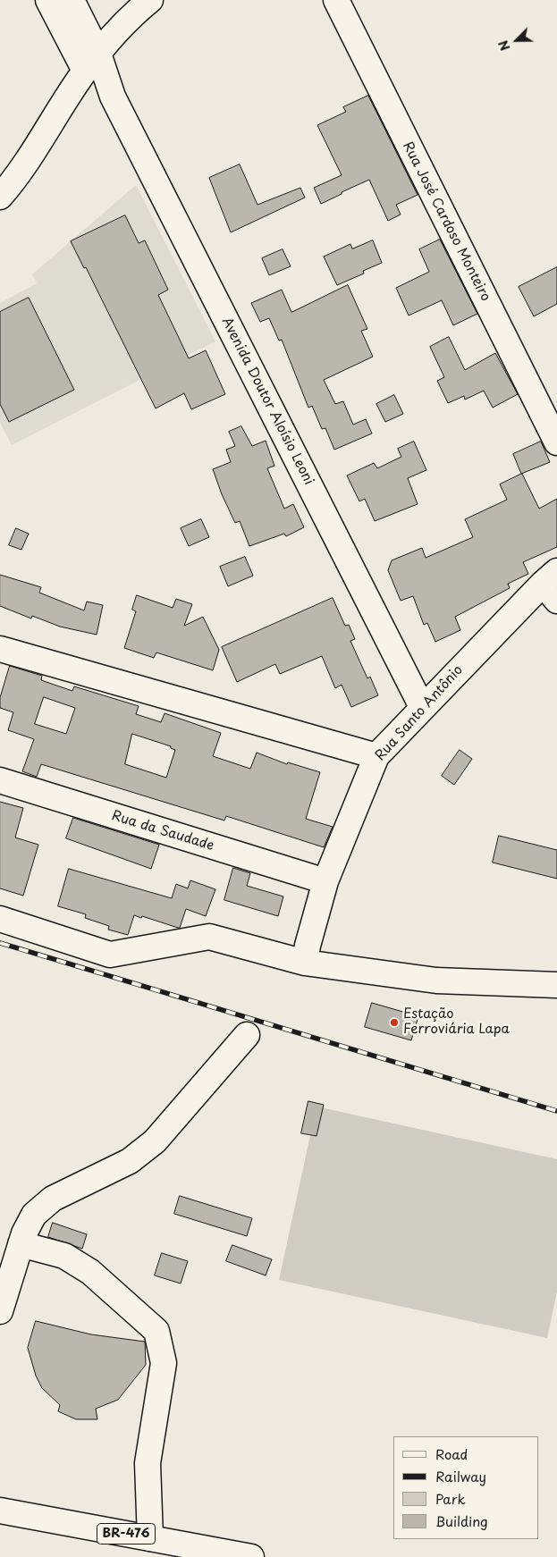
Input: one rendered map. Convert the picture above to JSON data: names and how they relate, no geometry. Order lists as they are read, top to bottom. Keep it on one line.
{"streets":{"main road":["Rua José Cardoso Monteiro","Avenida Doutor Aloísio Leoni","Rua Santo Antônio","Rua da Saudade","BR-476"]},"crossings":[["Avenida Doutor Aloísio Leoni","Rua Santo Antônio"],["Rua Santo Antônio","Rua da Saudade"]],"places":["Estação Ferroviária Lapa"],"legend":["Road","Railway","Park","Building"],"north":"bottom left"}
